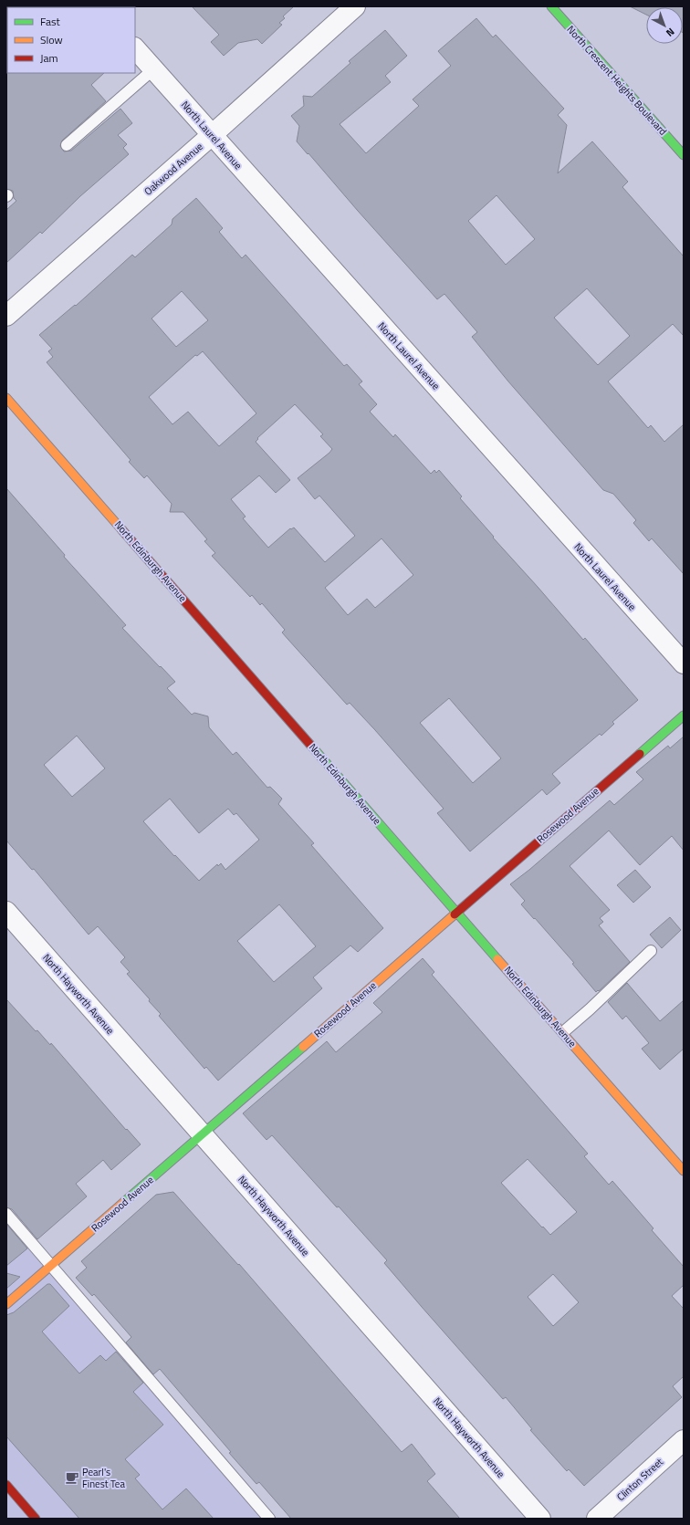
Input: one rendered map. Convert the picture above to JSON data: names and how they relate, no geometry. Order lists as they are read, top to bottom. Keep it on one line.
{"streets":{"street":["North Crescent Heights Boulevard","North Laurel Avenue","Oakwood Avenue","North Edinburgh Avenue","Rosewood Avenue","North Hayworth Avenue","Clinton Street"]},"crossings":[["North Laurel Avenue","Oakwood Avenue"],["North Edinburgh Avenue","Rosewood Avenue"],["Rosewood Avenue","North Hayworth Avenue"]],"places":{"cafe":["Pearl's Finest Tea"]},"legend":["Fast","Slow","Jam"],"north":"bottom right"}
